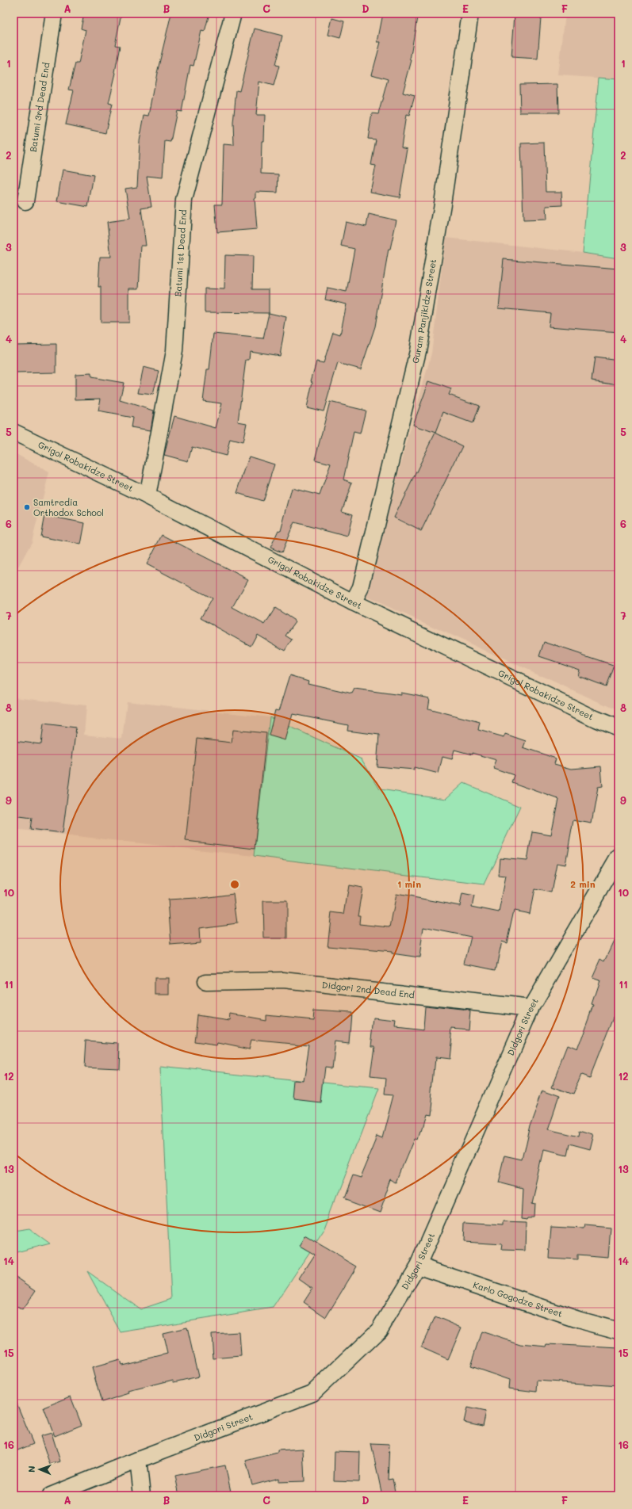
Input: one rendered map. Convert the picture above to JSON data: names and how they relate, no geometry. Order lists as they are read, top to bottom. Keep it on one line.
{"streets":{"street":["Batumi 3rd Dead End","Batumi 1st Dead End","Guram Panjikidze Street","Grigol Robakidze Street","Didgori 2nd Dead End","Didgori Street","Karlo Gogodze Street"]},"crossings":[["Batumi 1st Dead End","Grigol Robakidze Street"],["Guram Panjikidze Street","Grigol Robakidze Street"],["Didgori 2nd Dead End","Didgori Street"],["Didgori Street","Karlo Gogodze Street"]],"places":["Samtredia Orthodox School"],"north":"left","grid":{"columns":["A","B","C","D","E","F"],"rows":["1","2","3","4","5","6","7","8","9","10","11","12","13","14","15","16"]},"rings":["1 min","2 min"]}
